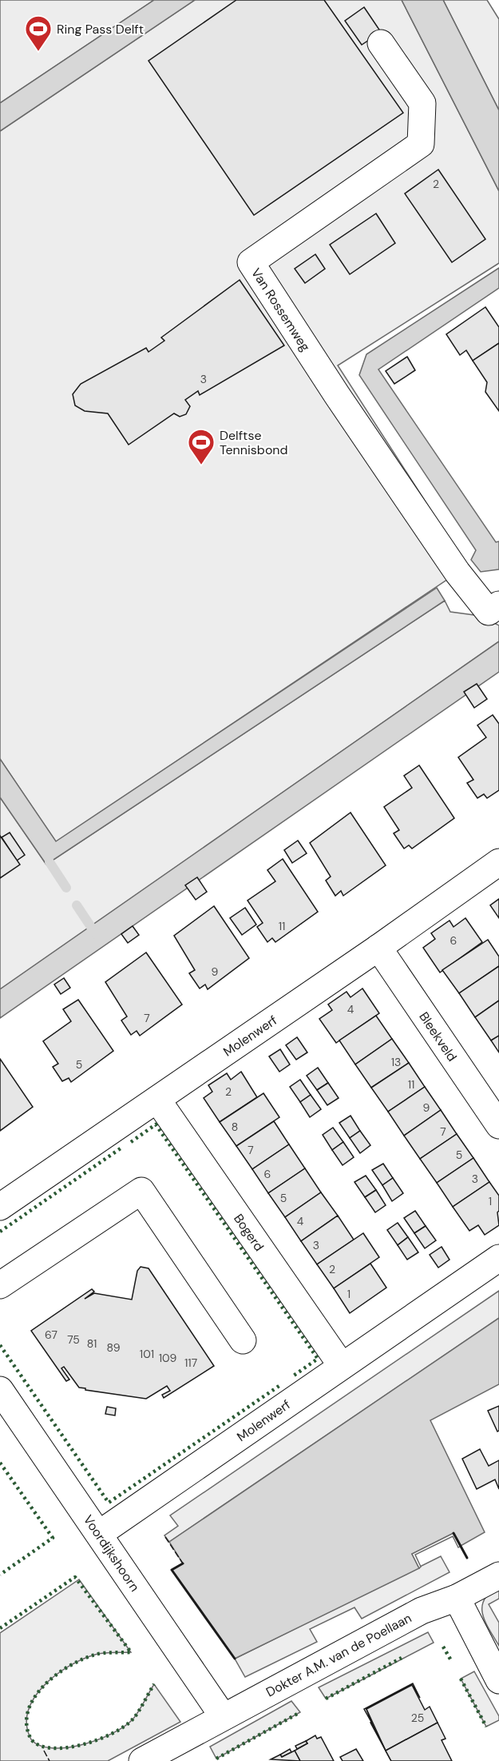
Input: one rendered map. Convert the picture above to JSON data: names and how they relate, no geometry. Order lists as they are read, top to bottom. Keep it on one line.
{"streets":{"street":["Van Rossemweg","Molenwerf","Bleekveld","Bogerd","Voordijkshoorn","Dokter A.M. van de Poellaan"]},"crossings":[["Molenwerf","Bleekveld"],["Molenwerf","Bogerd"],["Molenwerf","Voordijkshoorn"],["Voordijkshoorn","Dokter A.M. van de Poellaan"]],"places":{"sports":["Ring Pass Delft","Delftse Tennisbond"]},"house_numbers":["2","3","11","6","9","4","7","13","5","11","2","9","8","7","7","5","6","3","5","1","4","3","2","1","67","75","81","89","101","109","117","25"]}
